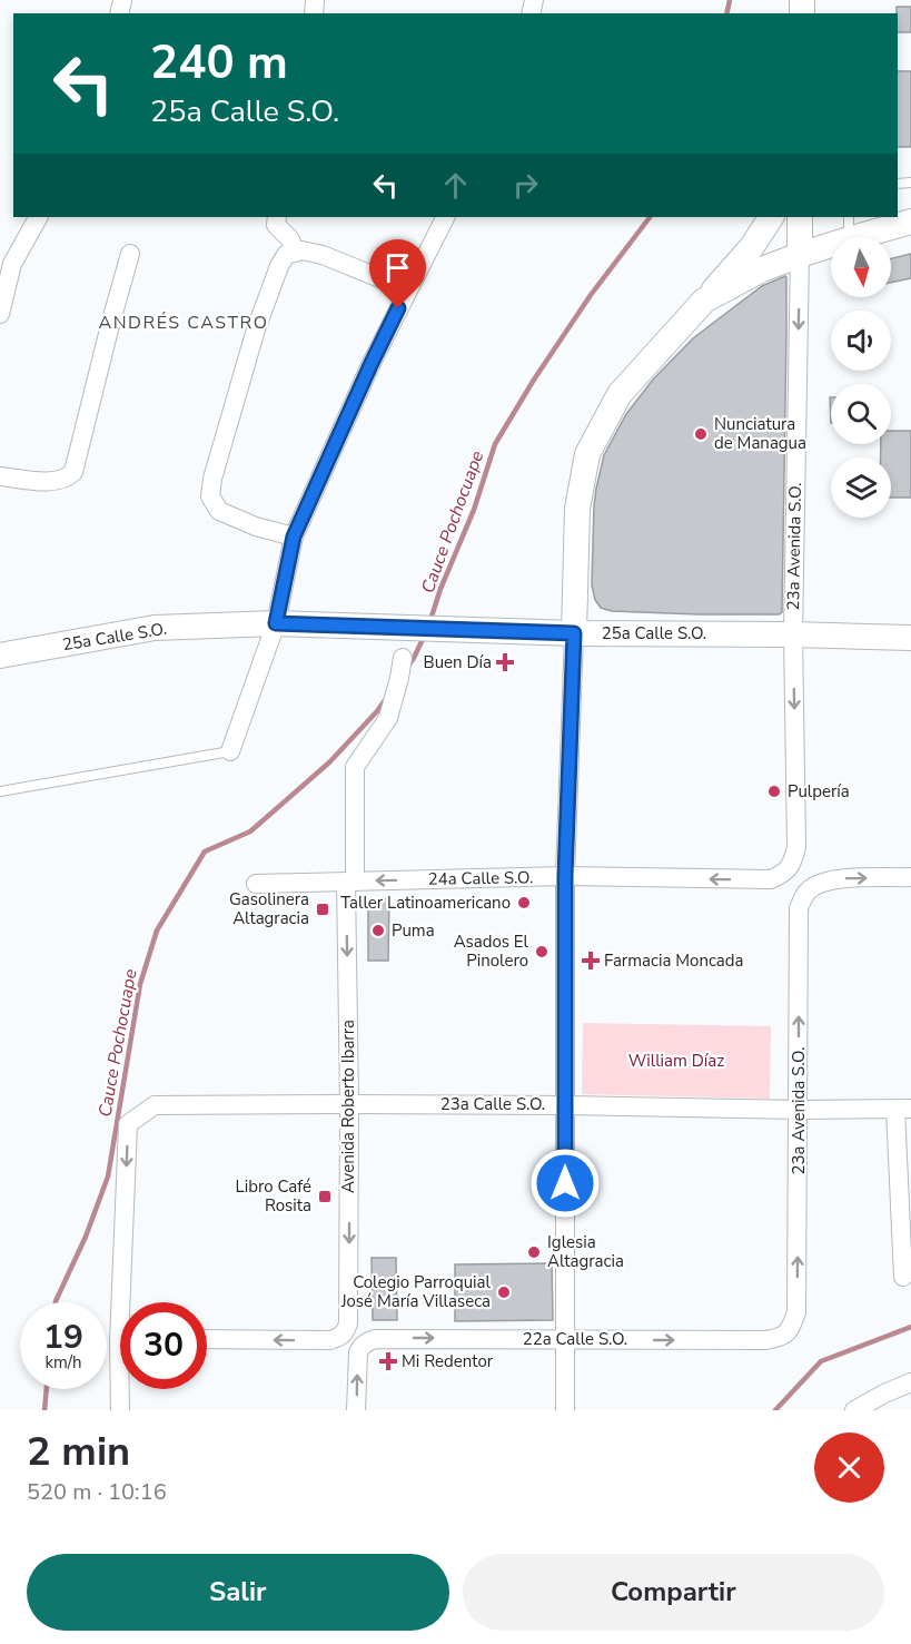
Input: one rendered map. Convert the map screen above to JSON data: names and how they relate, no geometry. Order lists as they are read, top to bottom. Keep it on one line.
{"streets":{"street":["23a Avenida S.O.","25a Calle S.O.","24a Calle S.O.","23a Calle S.O.","Avenida Roberto Ibarra","22a Calle S.O."]},"crossings":[["23a Avenida S.O.","25a Calle S.O."],["23a Avenida S.O.","24a Calle S.O."],["23a Avenida S.O.","23a Calle S.O."],["23a Avenida S.O.","22a Calle S.O."],["24a Calle S.O.","Avenida Roberto Ibarra"],["23a Calle S.O.","Avenida Roberto Ibarra"]],"one_way":["24a Calle S.O.","Avenida Roberto Ibarra","22a Calle S.O."],"districts":["ANDRÉS CASTRO"],"water":["Cauce Pochocuape"],"parks":["William Díaz"],"places":{"other":["Nunciatura de Managua","Pulpería","Taller Latinoamericano","Puma","Asados El Pinolero","Iglesia Altagracia","Colegio Parroquial José María Villaseca"],"health":["Buen Día","Farmacia Moncada","Mi Redentor"],"transit":["Gasolinera Altagracia","Libro Café Rosita"]},"north":"bottom","page":{"turn":["240 m","25a Calle S.O."],"speed":"19 km/h","limit":"30","heading":["2 min","520 m · 10:16"],"buttons":["Salir","Compartir"]}}
